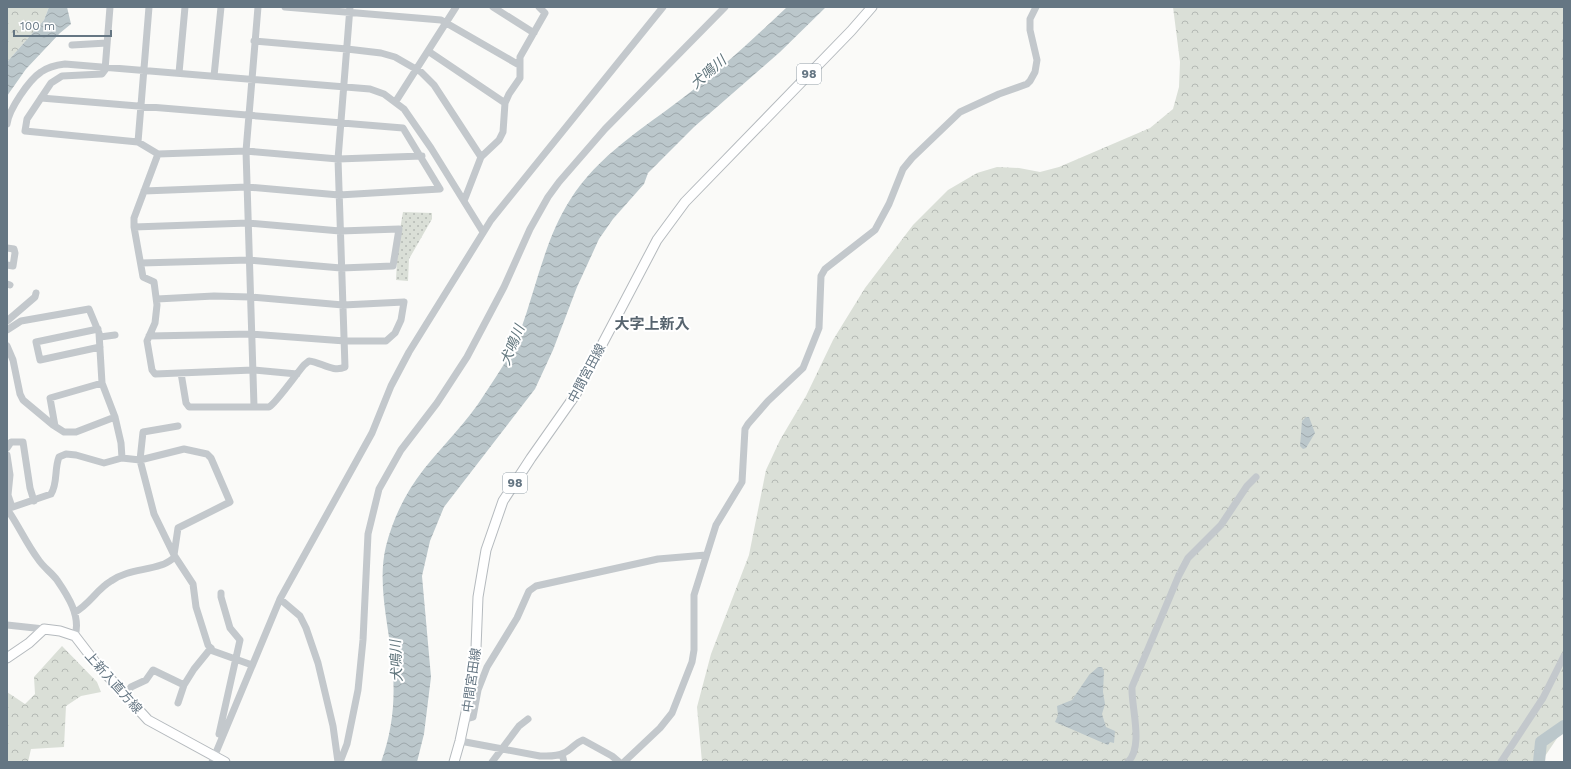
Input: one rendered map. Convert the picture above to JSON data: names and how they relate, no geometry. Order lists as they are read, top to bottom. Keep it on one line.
{"streets":{"main road":["98","中間宮田線","上新入直方線"]},"districts":["大字上新入"],"water":["犬鳴川"],"scale_bar":"100 m"}
